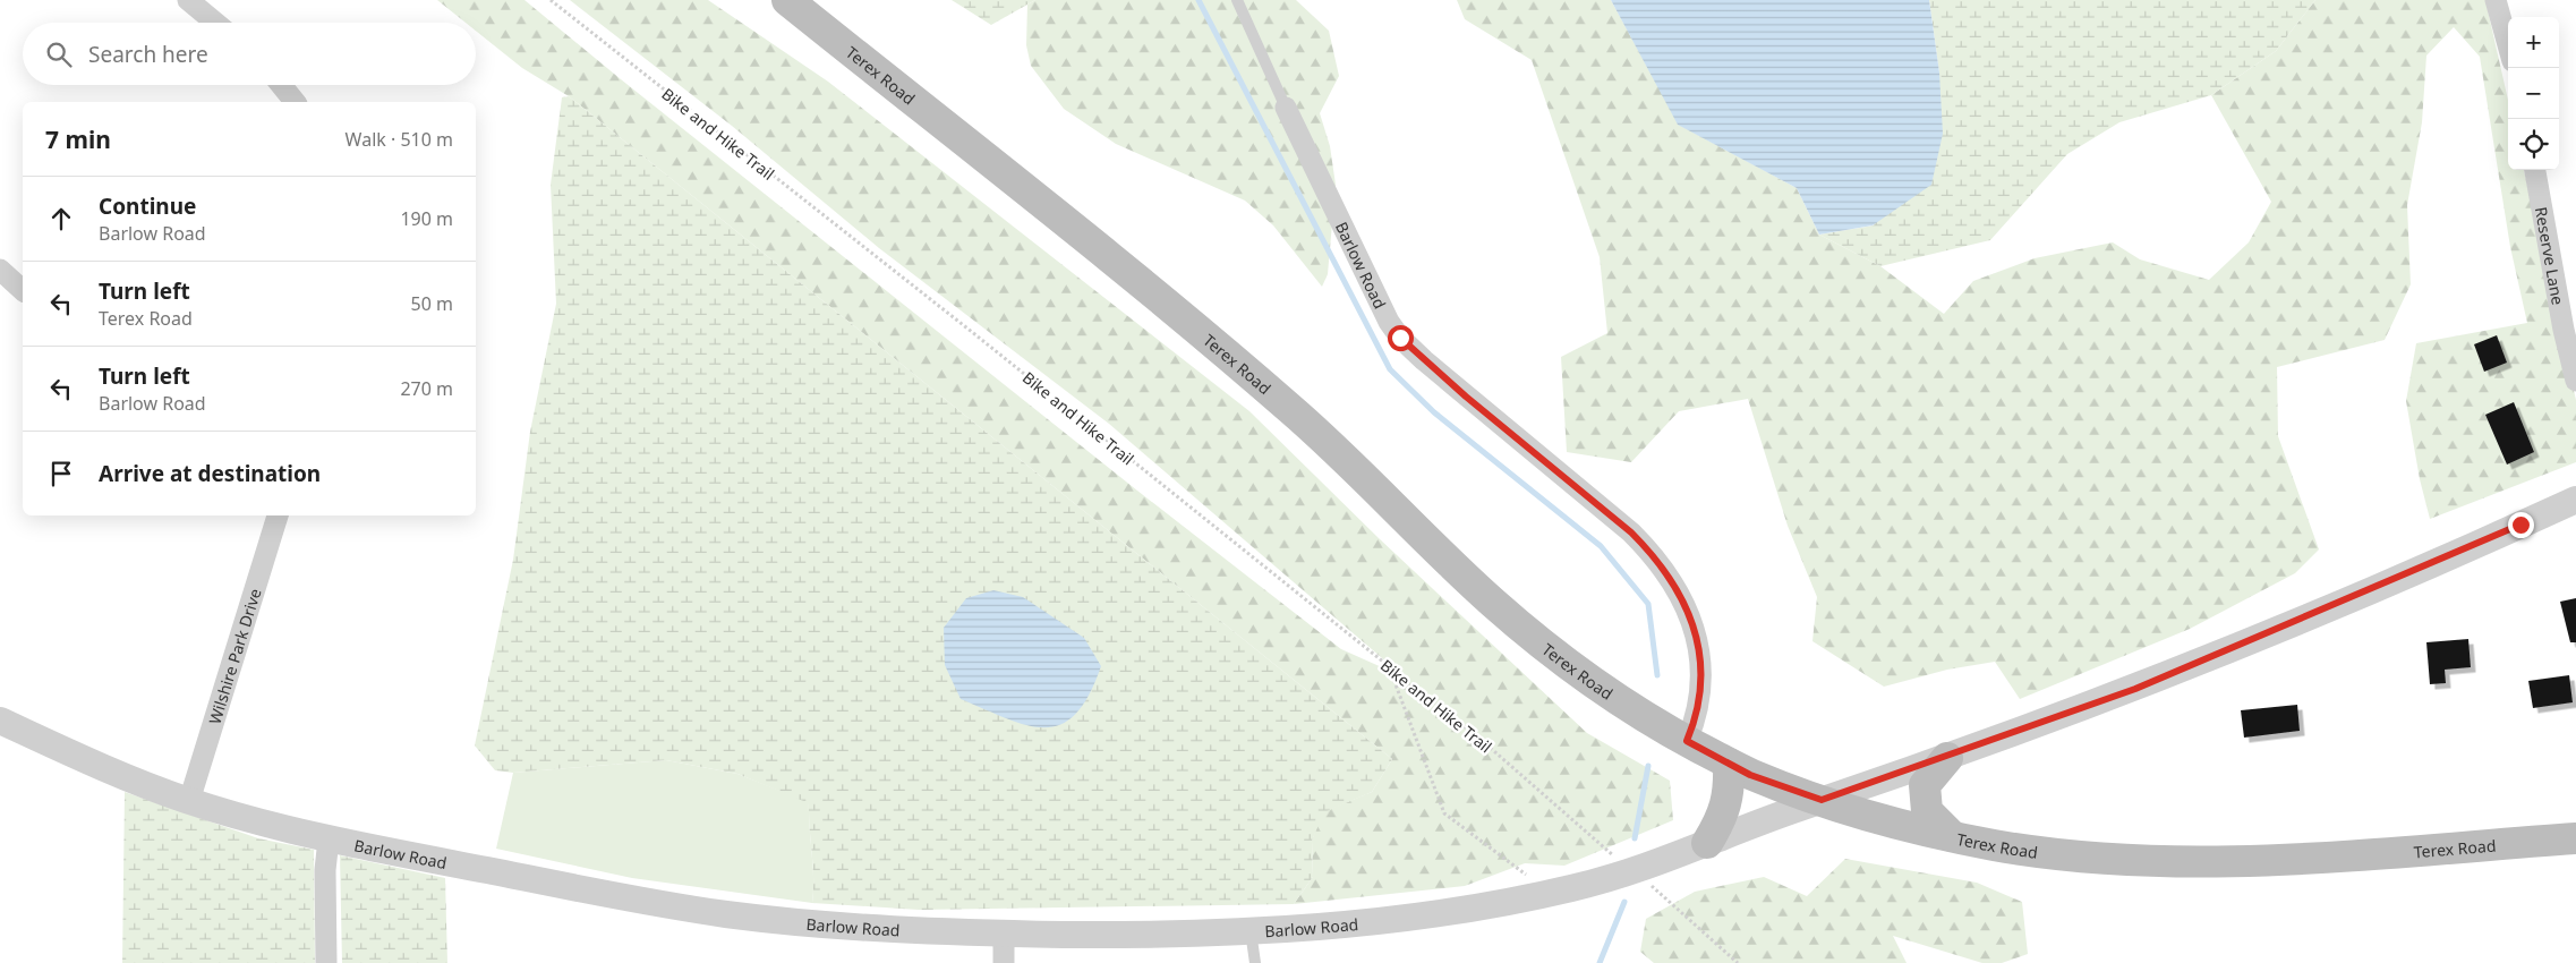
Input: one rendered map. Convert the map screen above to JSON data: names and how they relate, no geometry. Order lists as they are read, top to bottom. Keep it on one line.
{"streets":{"main road":["Terex Road"],"street":["Reserve Lane","Barlow Road","Wilshire Park Drive"],"path":["Bike and Hike Trail"]},"crossings":[["Terex Road","Barlow Road"],["Barlow Road","Wilshire Park Drive"]],"page":{"map_buttons":["+","−"],"search":"Search here","heading":["7 min","Walk · 510 m"],"list":[["Continue","Barlow Road","190 m"],["Turn left","Terex Road","50 m"],["Turn left","Barlow Road","270 m"],"Arrive at destination"]}}
